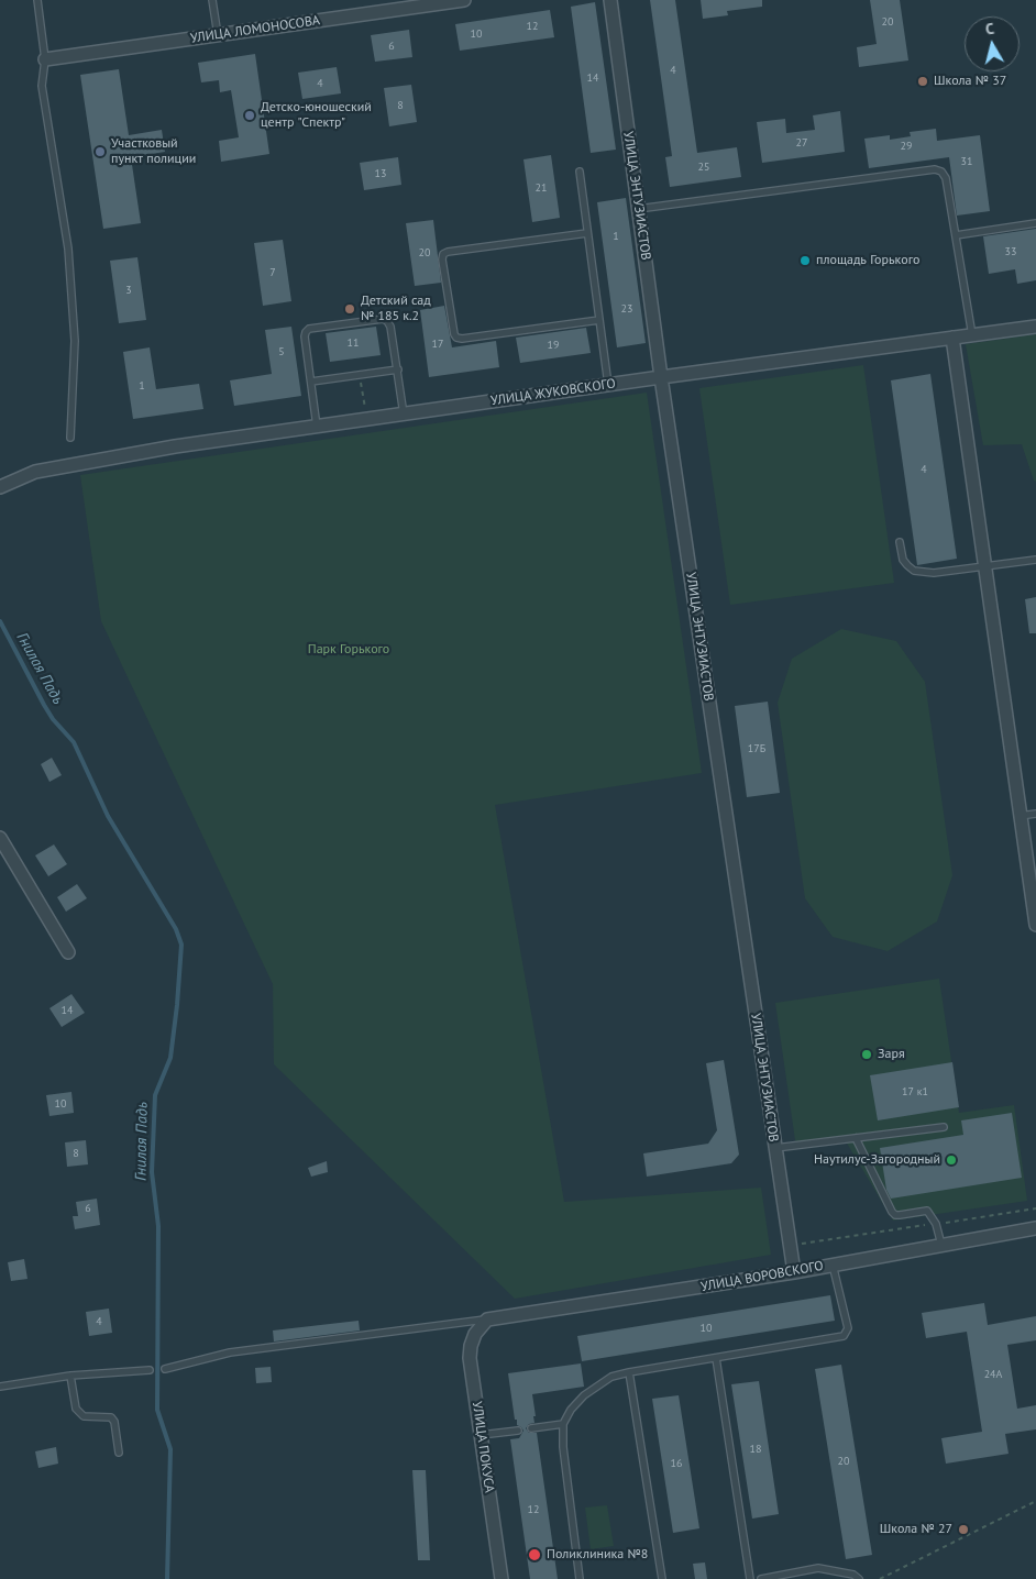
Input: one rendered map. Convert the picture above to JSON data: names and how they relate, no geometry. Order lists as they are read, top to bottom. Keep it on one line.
{"streets":{"street":["УЛИЦА ЛОМОНОСОВА","УЛИЦА ЭНТУЗИАСТОВ","УЛИЦА ЖУКОВСКОГО","УЛИЦА ВОРОВСКОГО","УЛИЦА ПОКУСА"]},"crossings":[["УЛИЦА ЭНТУЗИАСТОВ","УЛИЦА ЖУКОВСКОГО"],["УЛИЦА ЭНТУЗИАСТОВ","УЛИЦА ВОРОВСКОГО"],["УЛИЦА ВОРОВСКОГО","УЛИЦА ПОКУСА"]],"water":["Гнилая Падь"],"parks":["Парк Горького"],"places":["Школа № 37","Детско-юношеский центр \"Спектр\"","Участковый пункт полиции","площадь Горького","Детский сад № 185 к.2","Заря","Наутилус-Загородный","Школа № 27","Поликлиника №8"],"house_numbers":["20","12","10","6","4","14","4","8","27","29","31","25","13","21","1","33","20","7","3","23","11","17","19","5","1","4","17Б","14","17 к1","10","8","6","4","10","24А","18","20","16","12"],"north":"top"}
